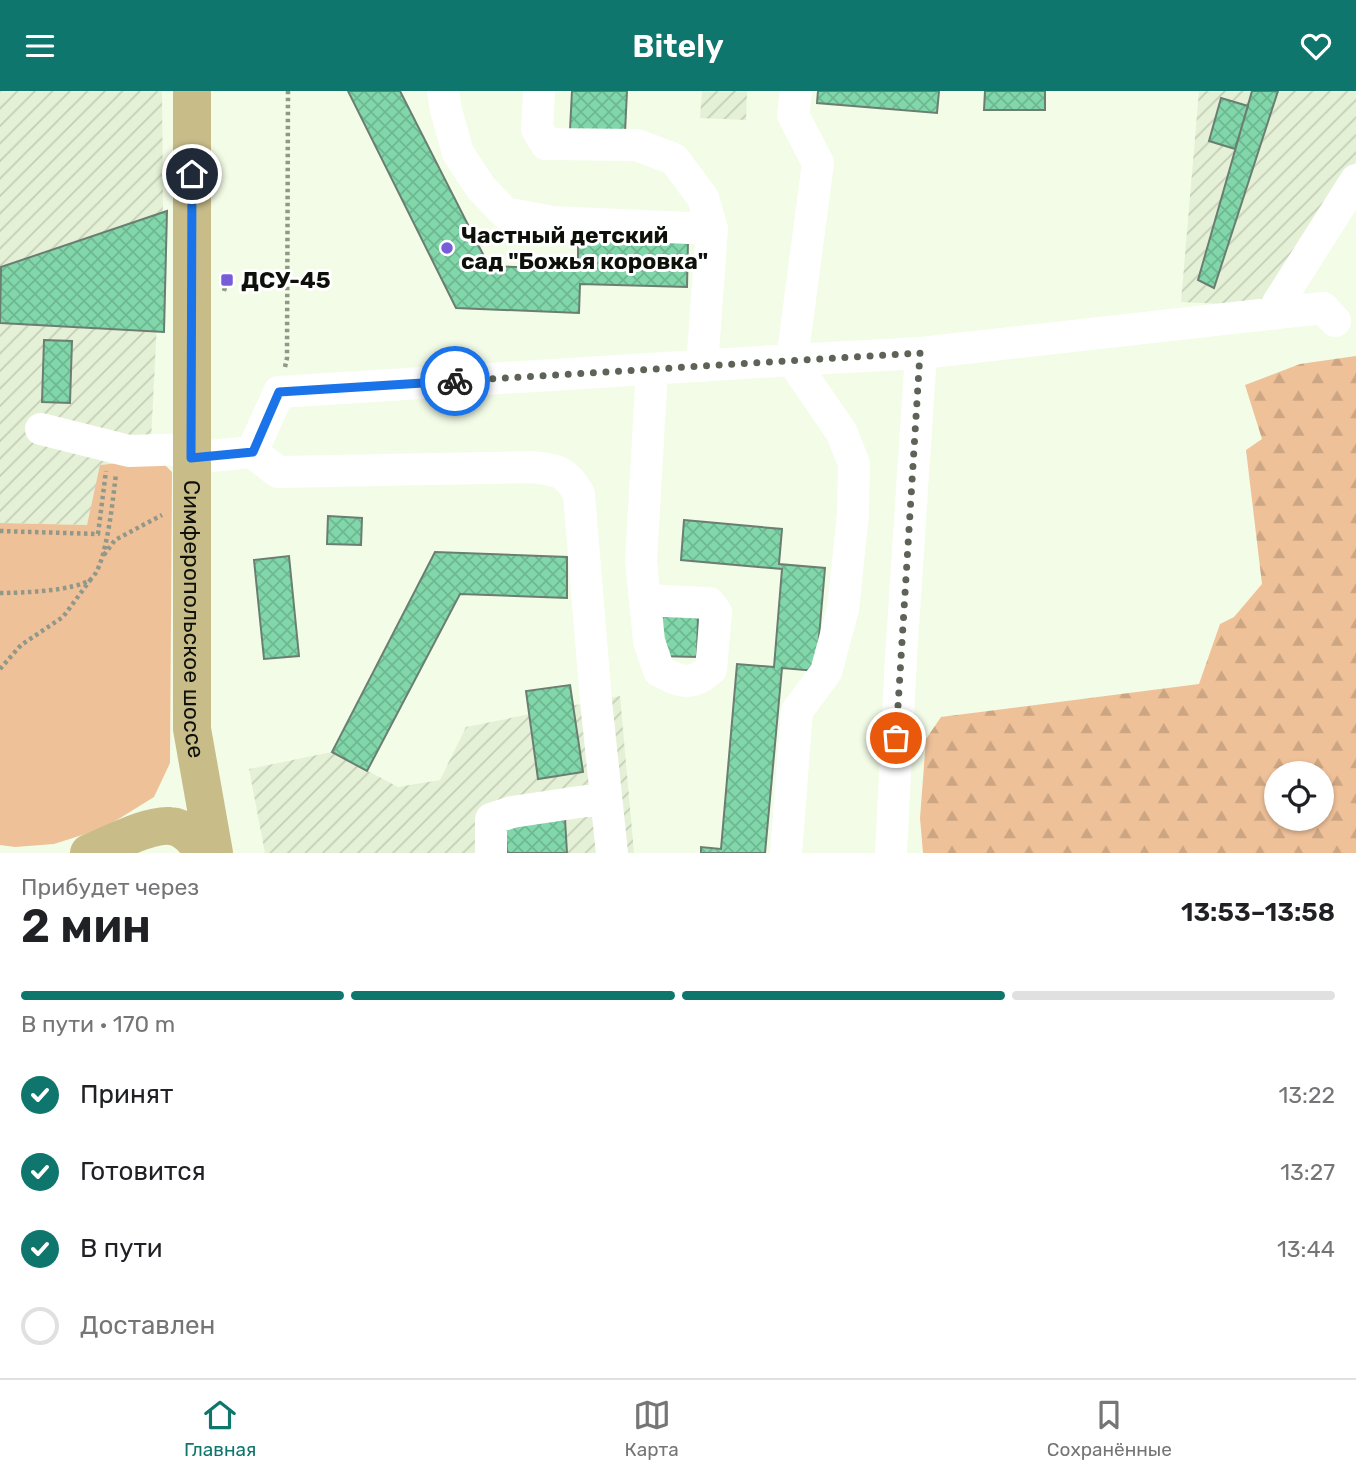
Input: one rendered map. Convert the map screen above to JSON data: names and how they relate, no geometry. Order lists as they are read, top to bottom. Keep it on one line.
{"streets":{"main road":["Симферопольское шоссе"]},"places":{"other":["Частный детский сад \"Божья коровка\""],"transit":["ДСУ-45"]},"page":{"header":"Bitely","heading":["2 мин","Прибудет через","13:53–13:58"],"bar":"В пути · 170 m","list":[["Принят","13:22"],["Готовится","13:27"],["В пути","13:44"],"Доставлен"],"tabs":["Главная","Карта","Сохранённые"]}}
